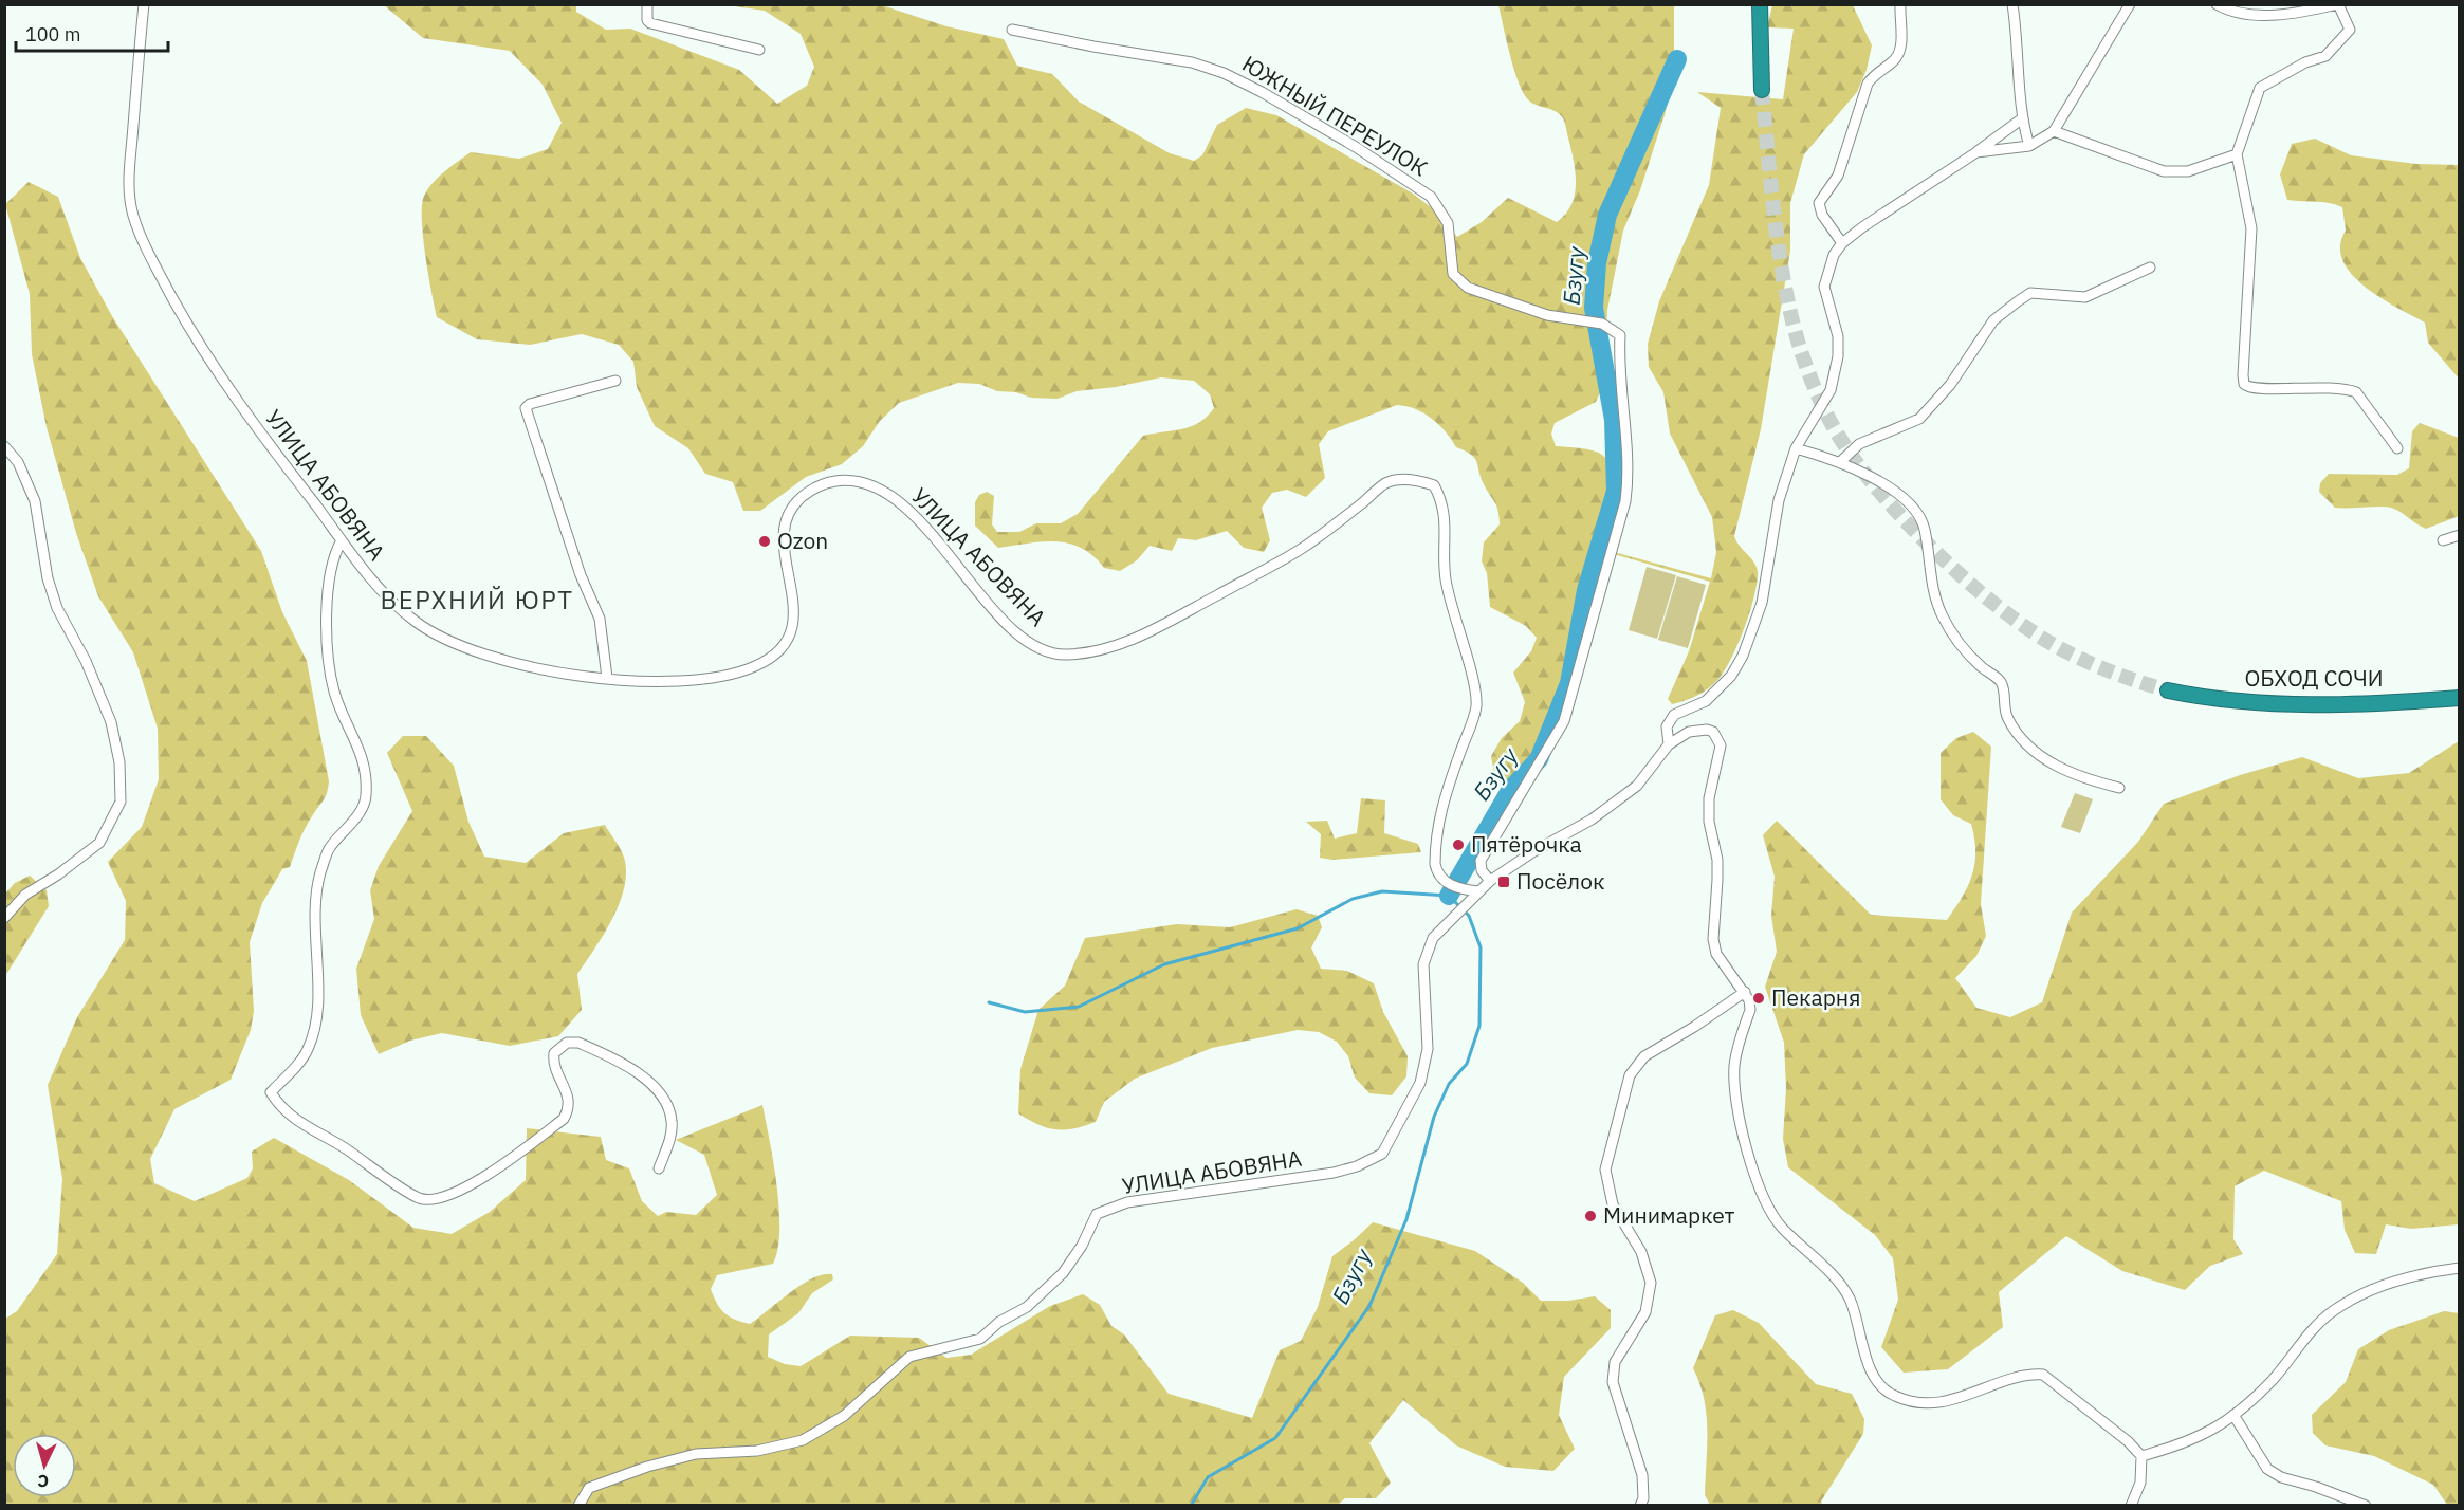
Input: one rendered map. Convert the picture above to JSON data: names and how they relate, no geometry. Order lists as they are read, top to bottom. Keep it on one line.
{"streets":{"highway":["ОБХОД СОЧИ"],"street":["ЮЖНЫЙ ПЕРЕУЛОК","УЛИЦА АБОВЯНА"]},"crossings":[["ЮЖНЫЙ ПЕРЕУЛОК","УЛИЦА АБОВЯНА"]],"districts":["ВЕРХНИЙ ЮРТ"],"water":["Бзугу"],"places":{"other":["Ozon","Пятёрочка","Пекарня","Минимаркет"],"transit":["Посёлок"]},"scale_bar":"100 m","north":"bottom"}
